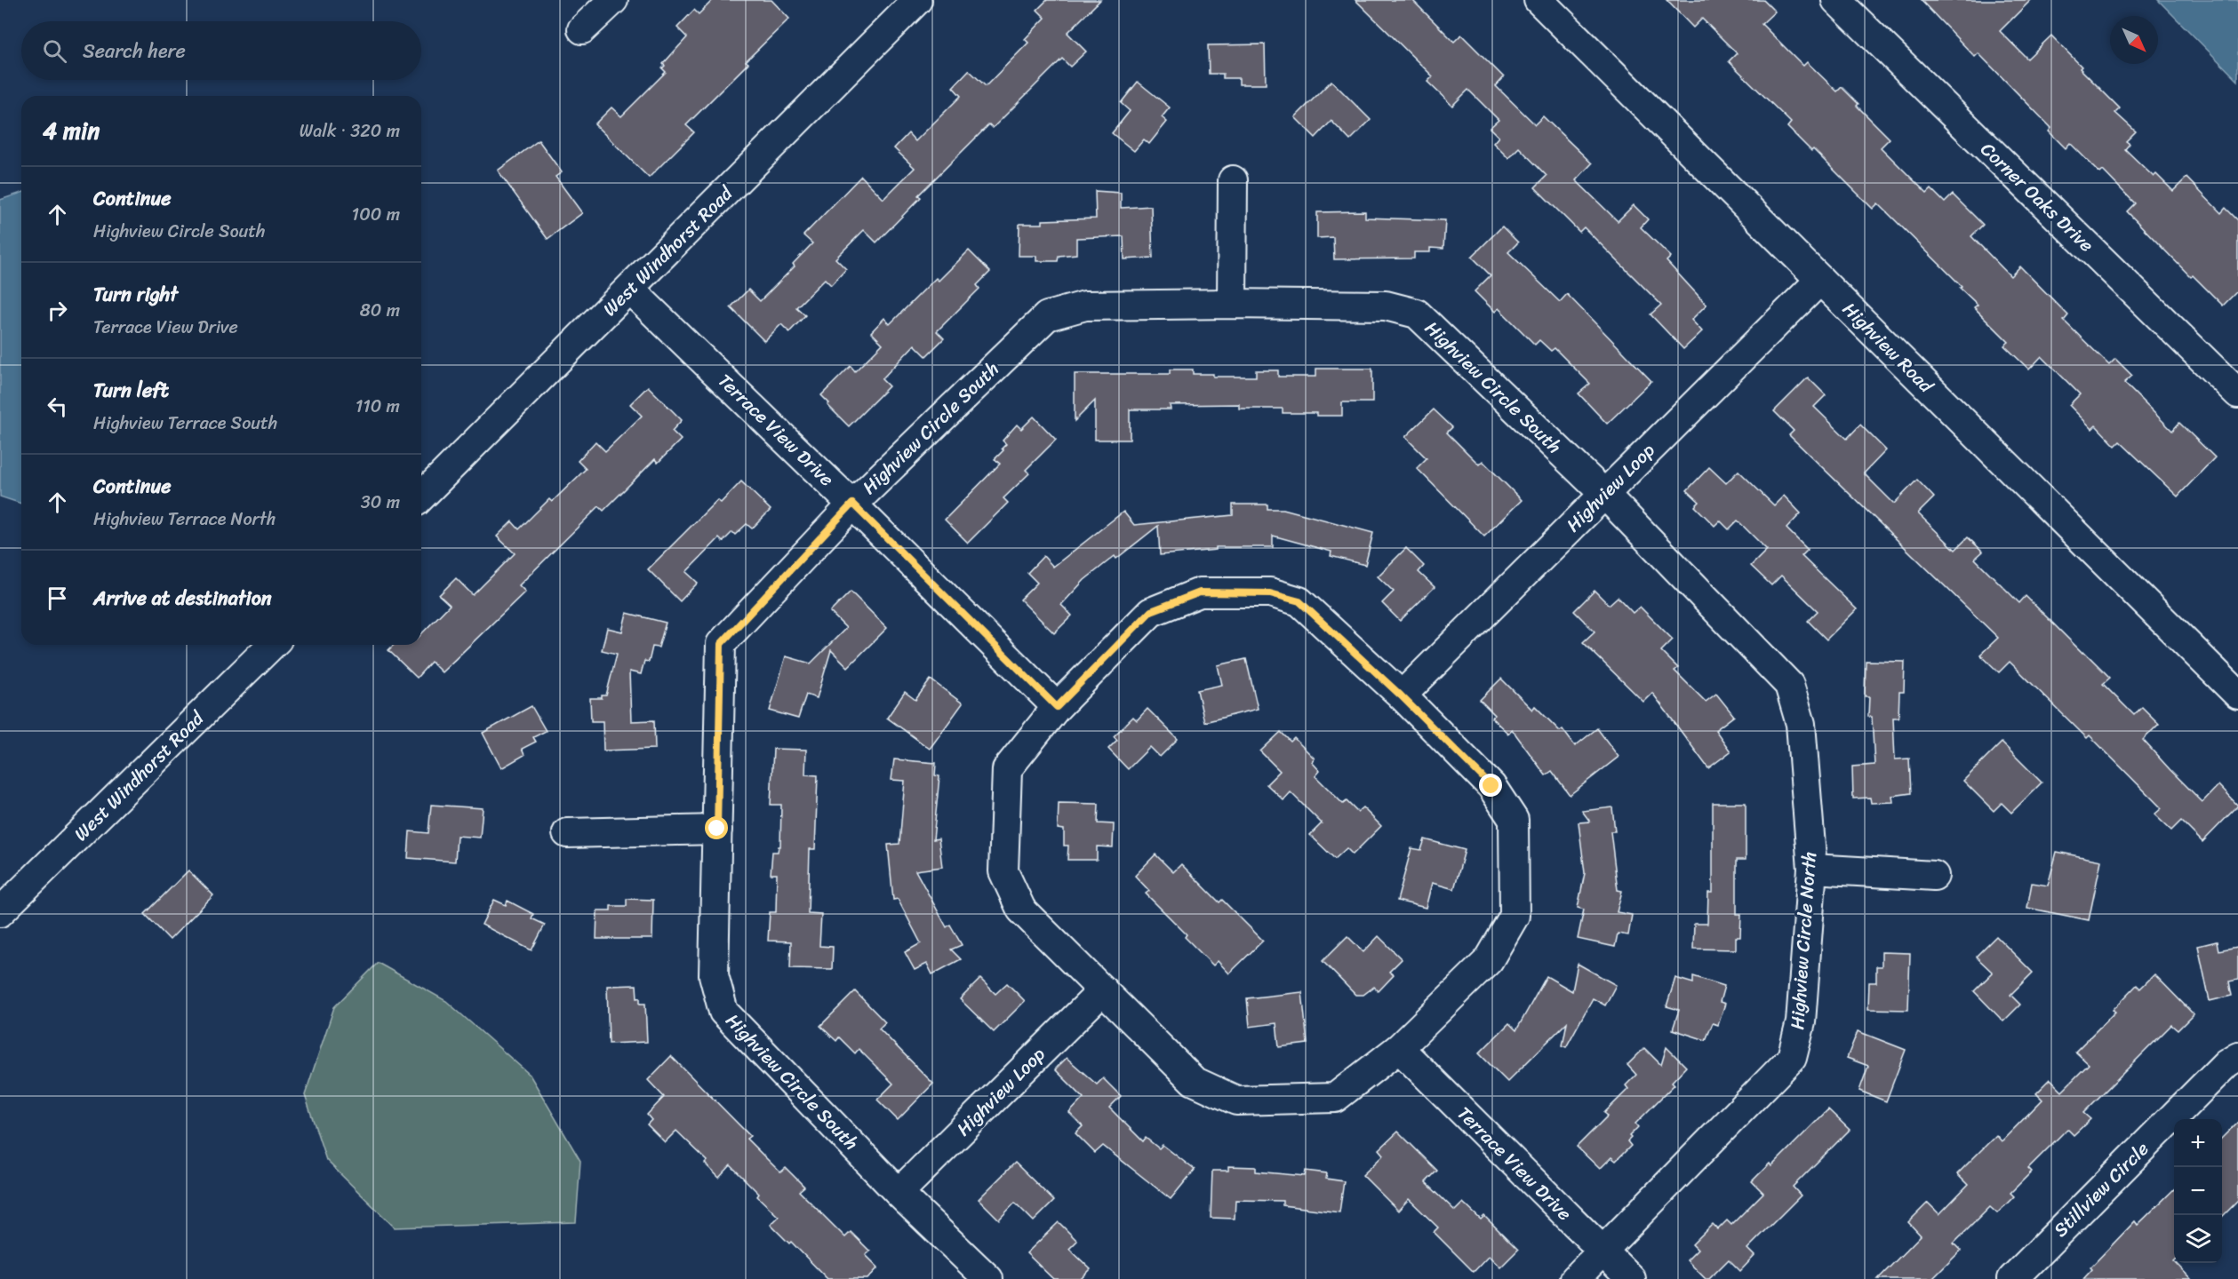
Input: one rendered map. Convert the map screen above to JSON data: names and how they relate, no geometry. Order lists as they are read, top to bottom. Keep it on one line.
{"streets":{"street":["Corner Oaks Drive","West Windhorst Road","Highview Road","Highview Circle South","Terrace View Drive","Highview Loop","Highview Circle North","Stillview Circle"]},"crossings":[["West Windhorst Road","Terrace View Drive"],["Highview Road","Highview Loop"],["Highview Circle South","Terrace View Drive"],["Highview Circle South","Highview Loop"],["Highview Circle South","Highview Circle North"],["Terrace View Drive","Highview Circle North"],["Highview Loop","Highview Circle North"]],"north":"bottom right","page":{"search":"Search here","heading":["4 min","Walk · 320 m"],"list":[["Continue","Highview Circle South","100 m"],["Turn right","Terrace View Drive","80 m"],["Turn left","Highview Terrace South","110 m"],["Continue","Highview Terrace North","30 m"],"Arrive at destination"],"map_buttons":["+","−"]}}
